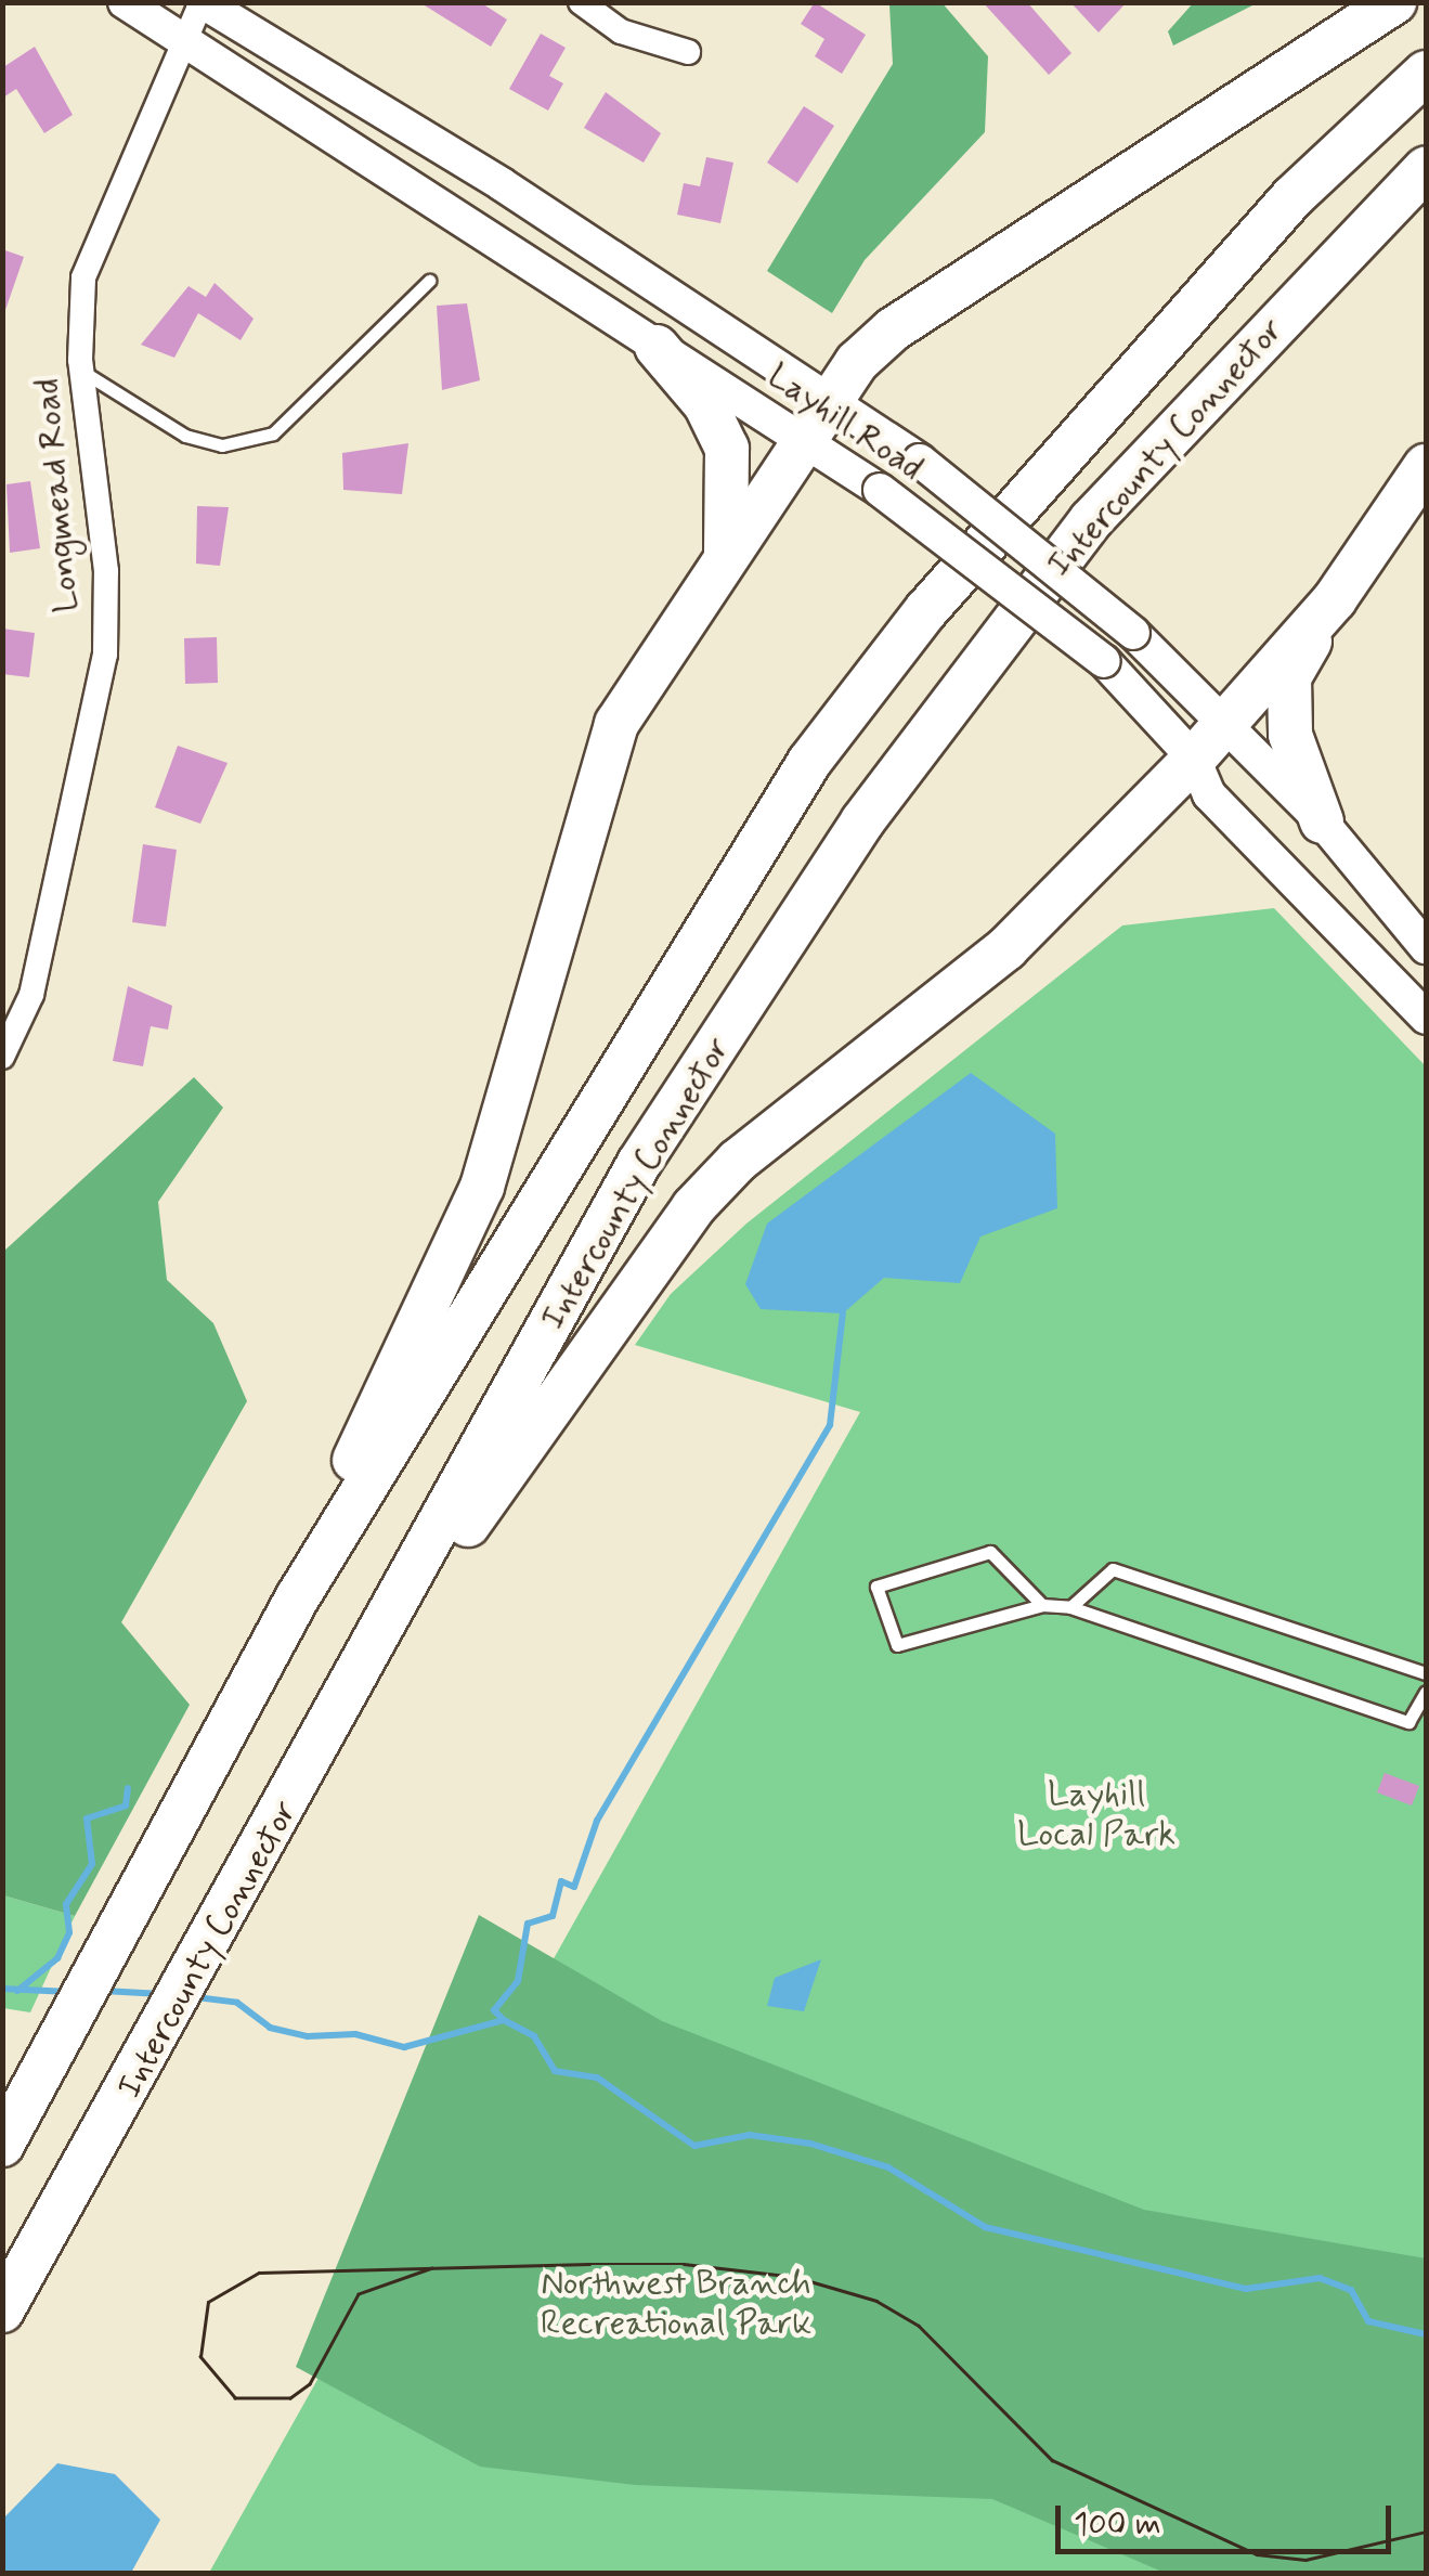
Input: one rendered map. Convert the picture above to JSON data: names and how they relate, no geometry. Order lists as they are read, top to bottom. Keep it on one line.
{"streets":{"highway":["Intercounty Connector"],"main road":["Layhill Road"],"street":["Longmead Road"]},"crossings":[["Layhill Road","Longmead Road"]],"parks":["Layhill Local Park","Northwest Branch Recreational Park"],"scale_bar":"100 m"}
